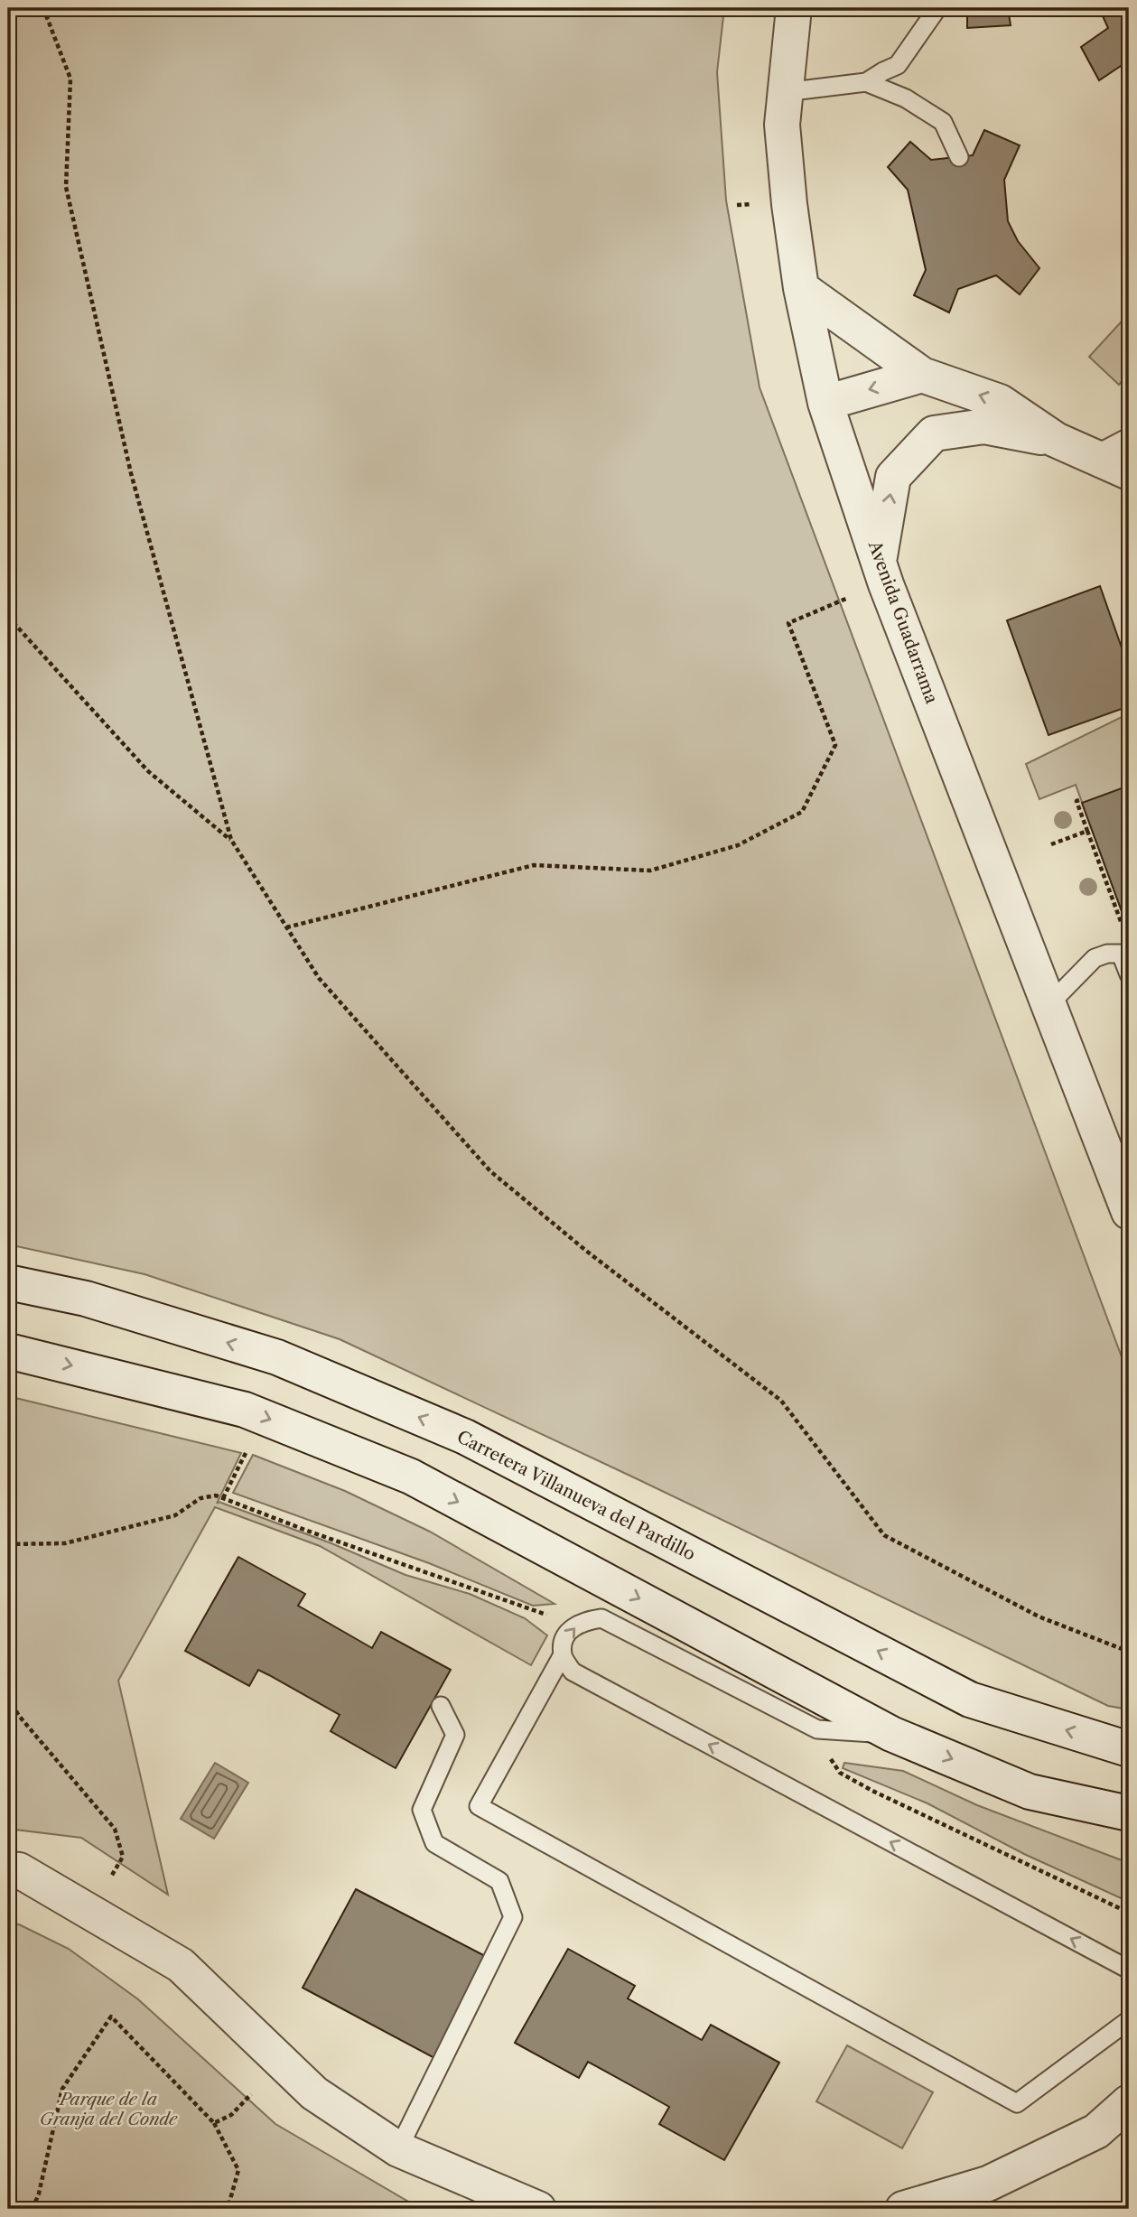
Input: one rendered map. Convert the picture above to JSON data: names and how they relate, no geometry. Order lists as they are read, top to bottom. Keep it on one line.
{"streets":{"street":["Avenida Guadarrama","Carretera Villanueva del Pardillo"]},"parks":["Parque de la Granja del Conde"]}
